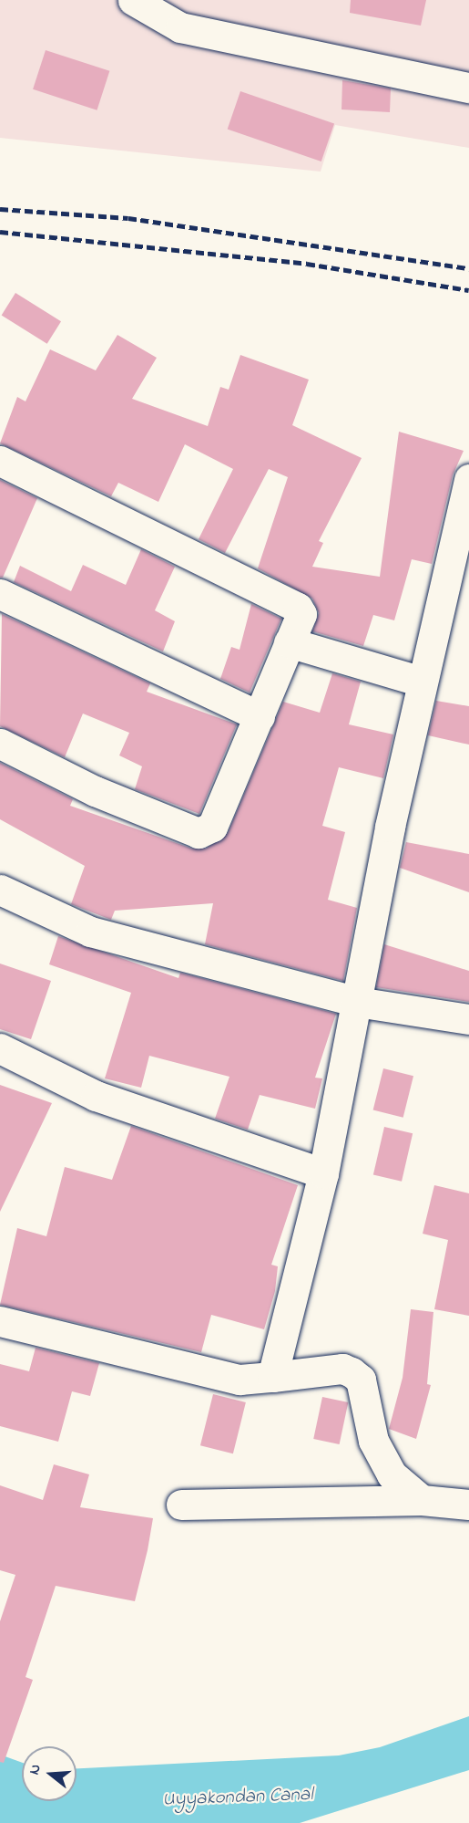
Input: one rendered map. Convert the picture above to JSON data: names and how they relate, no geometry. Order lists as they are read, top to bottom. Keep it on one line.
{"water":["Uyyakondan Canal"],"north":"left"}
